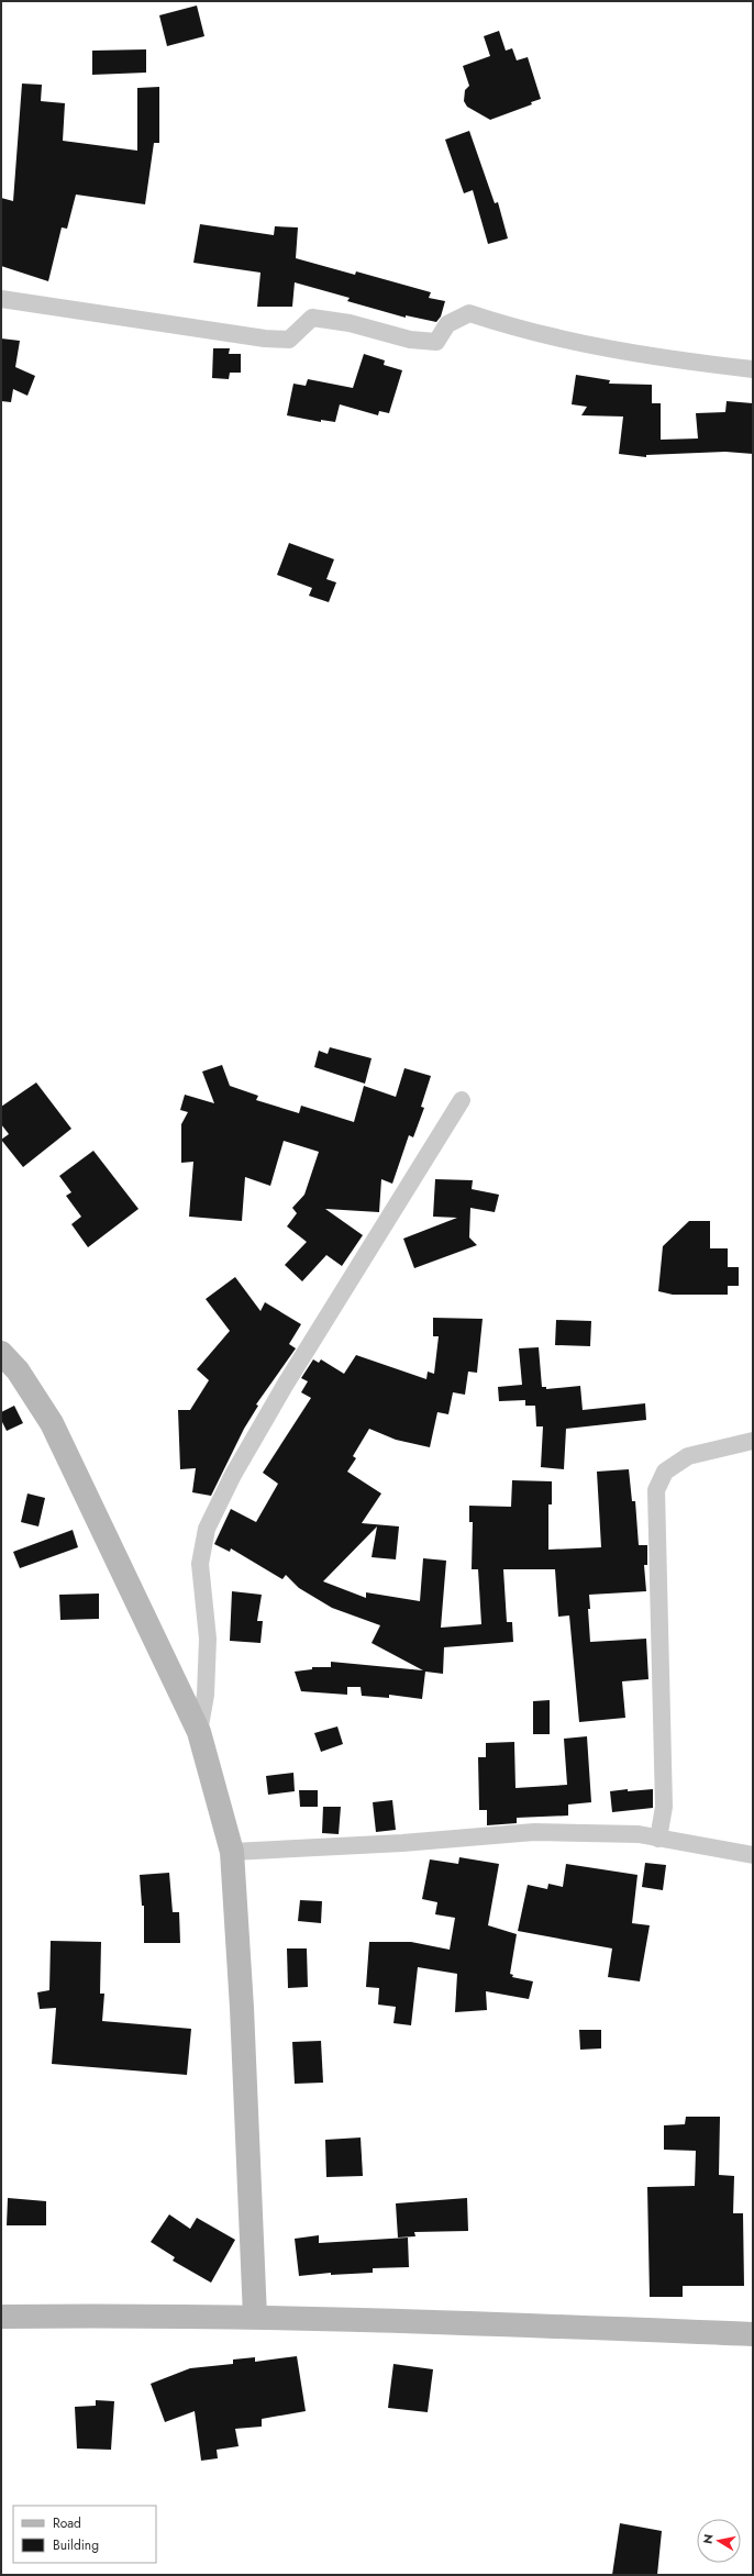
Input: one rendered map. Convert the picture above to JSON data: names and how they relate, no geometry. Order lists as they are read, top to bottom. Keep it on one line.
{"legend":["Road","Building"],"north":"left"}
